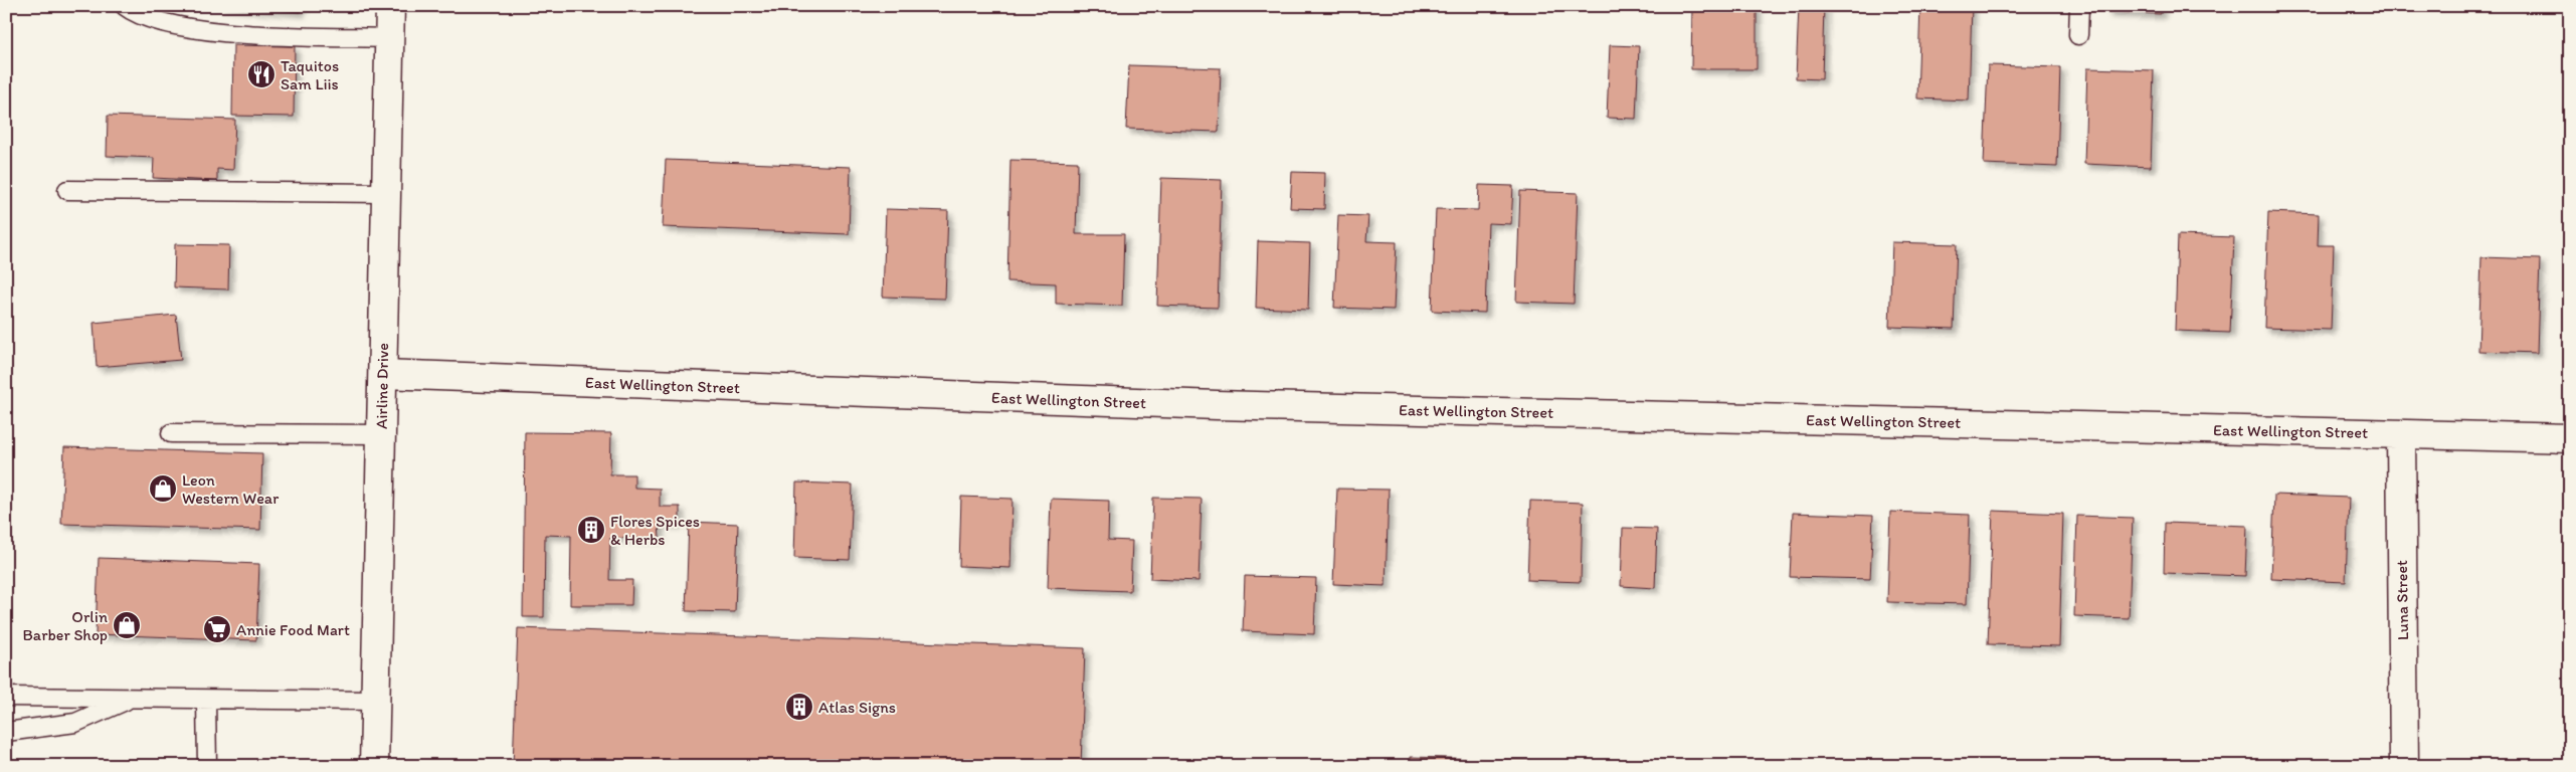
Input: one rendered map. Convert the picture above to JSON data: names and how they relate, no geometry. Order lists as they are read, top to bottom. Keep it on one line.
{"streets":{"street":["East Wellington Street","Airline Drive","Luna Street"]},"crossings":[["East Wellington Street","Airline Drive"],["East Wellington Street","Luna Street"]],"places":{"restaurant":["Taquitos Sam Liis"],"shop":["Leon Western Wear","Orlin Barber Shop"],"building":["Flores Spices & Herbs","Atlas Signs"],"supermarket":["Annie Food Mart"]}}
